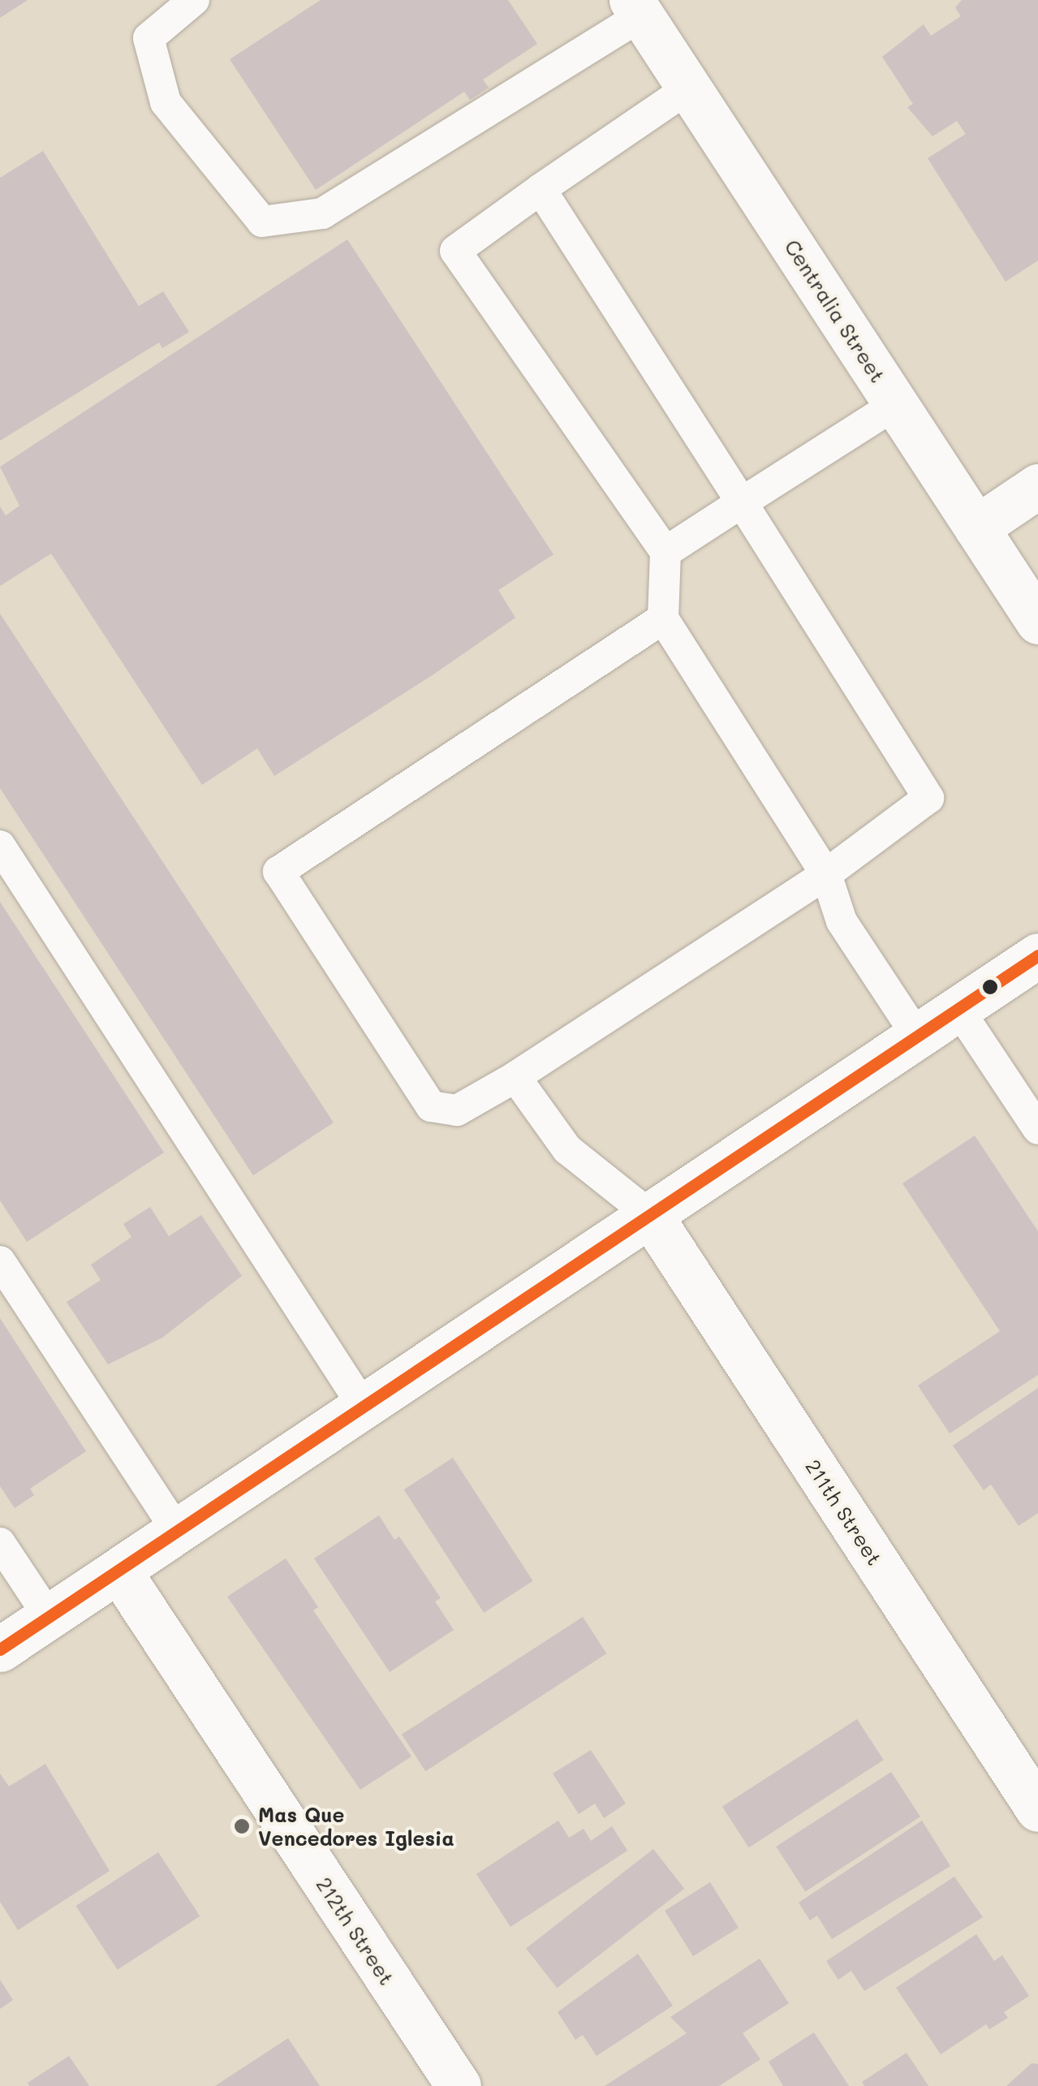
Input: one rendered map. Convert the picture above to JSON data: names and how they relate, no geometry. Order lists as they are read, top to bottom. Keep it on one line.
{"streets":{"main road":["Centralia Street","211th Street","212th Street"]},"places":["Mas Que Vencedores Iglesia"]}
